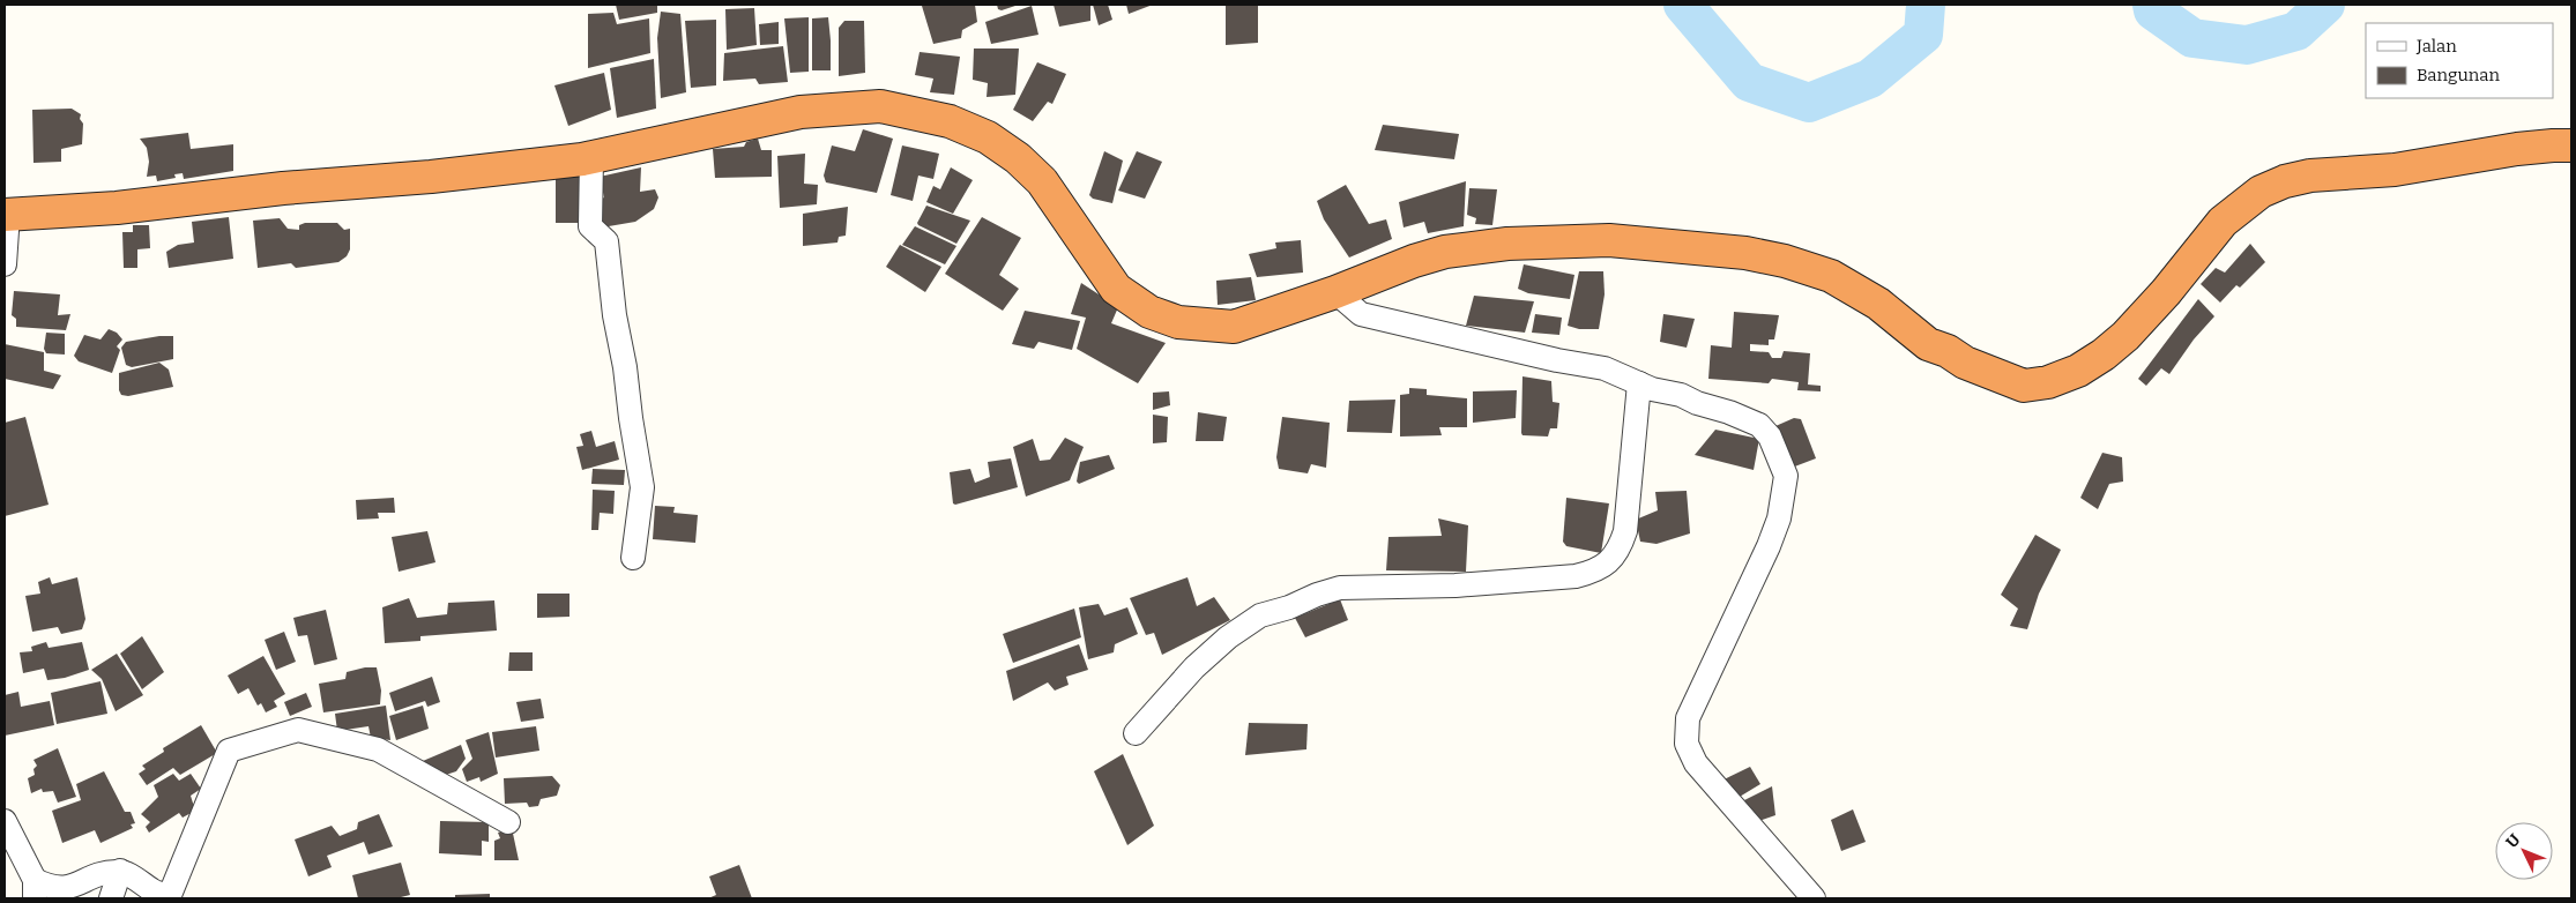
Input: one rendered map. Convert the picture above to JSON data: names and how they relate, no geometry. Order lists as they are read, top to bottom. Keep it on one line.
{"legend":["Jalan","Bangunan"],"north":"top left"}
